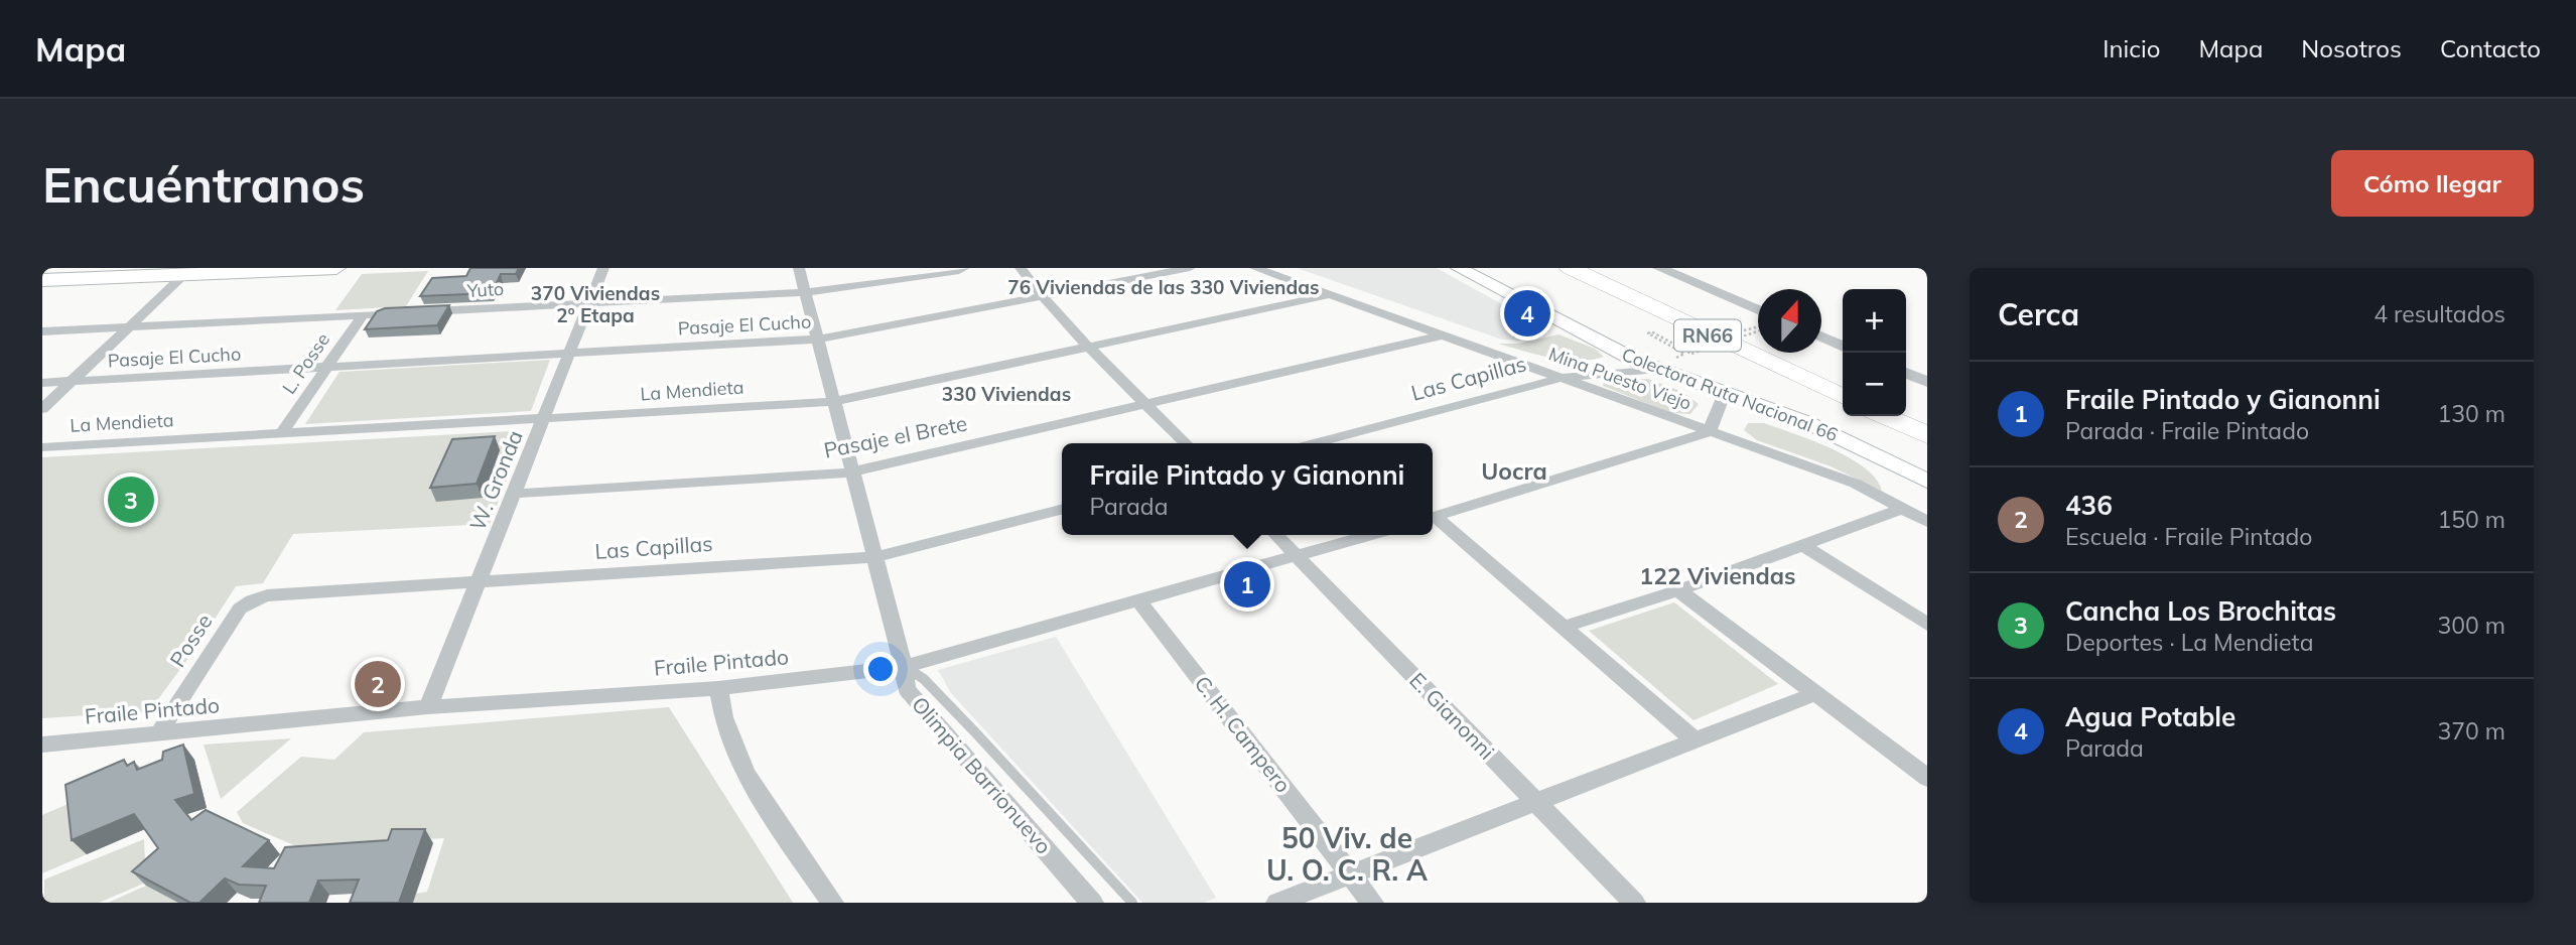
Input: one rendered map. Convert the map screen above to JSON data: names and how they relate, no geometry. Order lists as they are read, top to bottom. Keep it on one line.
{"streets":{"highway":["RN66"],"main road":["Colectora Ruta Nacional 66"],"street":["Yuto","Pasaje El Cucho","L. Posse","Las Capillas","Mina Puesto Viejo","La Mendieta","Pasaje el Brete","W. Gronda","Posse","Fraile Pintado","E. Gianonni","C. H. Campero","Olimpia Barrionuevo"]},"crossings":[["Yuto","L. Posse"],["Yuto","W. Gronda"],["Yuto","Olimpia Barrionuevo"],["Pasaje El Cucho","L. Posse"],["Pasaje El Cucho","W. Gronda"],["Pasaje El Cucho","Olimpia Barrionuevo"],["L. Posse","La Mendieta"],["Las Capillas","Mina Puesto Viejo"],["Las Capillas","Colectora Ruta Nacional 66"],["Las Capillas","W. Gronda"],["Las Capillas","Posse"],["Las Capillas","Olimpia Barrionuevo"],["Mina Puesto Viejo","La Mendieta"],["Mina Puesto Viejo","Pasaje el Brete"],["La Mendieta","W. Gronda"],["La Mendieta","Olimpia Barrionuevo"],["Pasaje el Brete","W. Gronda"],["Pasaje el Brete","Olimpia Barrionuevo"],["W. Gronda","Fraile Pintado"],["Posse","Fraile Pintado"],["Fraile Pintado","E. Gianonni"],["Fraile Pintado","C. H. Campero"],["Fraile Pintado","Olimpia Barrionuevo"]],"districts":["76 Viviendas de las 330 Viviendas","370 Viviendas 2° Etapa","330 Viviendas","Uocra","122 Viviendas","50 Viv. de U. O. C. R. A"],"north":"top","page":{"header":"Mapa","nav":["Inicio","Mapa","Nosotros","Contacto"],"buttons":"Cómo llegar","title":"Encuéntranos","heading":["Cerca","4 resultados"],"pins":["4","3","1","2"],"map_buttons":["+","−"],"list":[{"mark":"1","name":"Fraile Pintado y Gianonni","note":"Parada · Fraile Pintado","value":"130 m"},{"mark":"2","name":"436","note":"Escuela · Fraile Pintado","value":"150 m"},{"mark":"3","name":"Cancha Los Brochitas","note":"Deportes · La Mendieta","value":"300 m"},{"mark":"4","name":"Agua Potable","note":"Parada","value":"370 m"}],"popup":["Fraile Pintado y Gianonni","Parada"]}}
